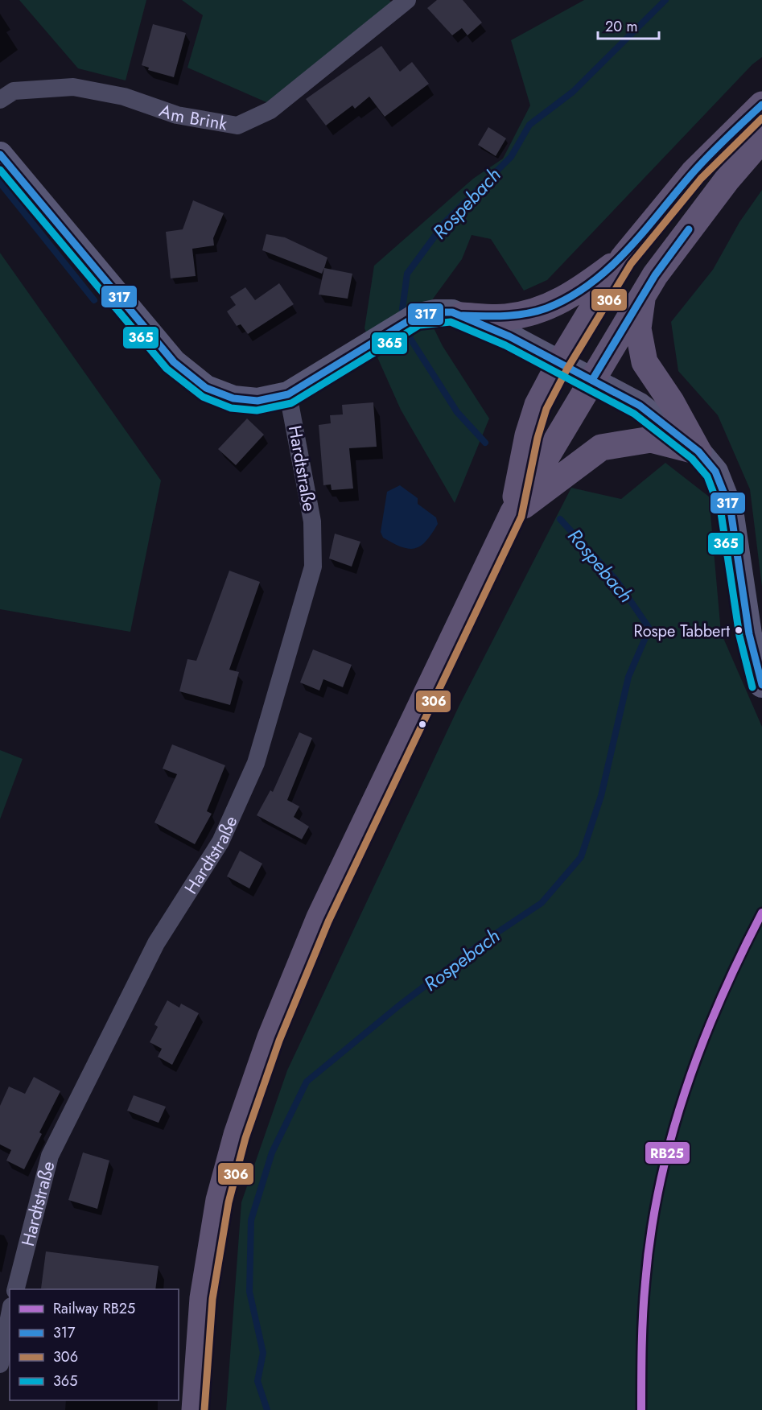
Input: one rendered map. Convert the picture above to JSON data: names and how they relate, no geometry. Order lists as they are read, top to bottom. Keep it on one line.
{"streets":{"street":["Am Brink","Hardtstraße"]},"water":["Rospebach"],"places":["Rospe Tabbert"],"lines":["transit line 317","transit line 306","transit line 365","rail line RB25"],"legend":["Railway RB25","317","306","365"],"scale_bar":"20 m"}
